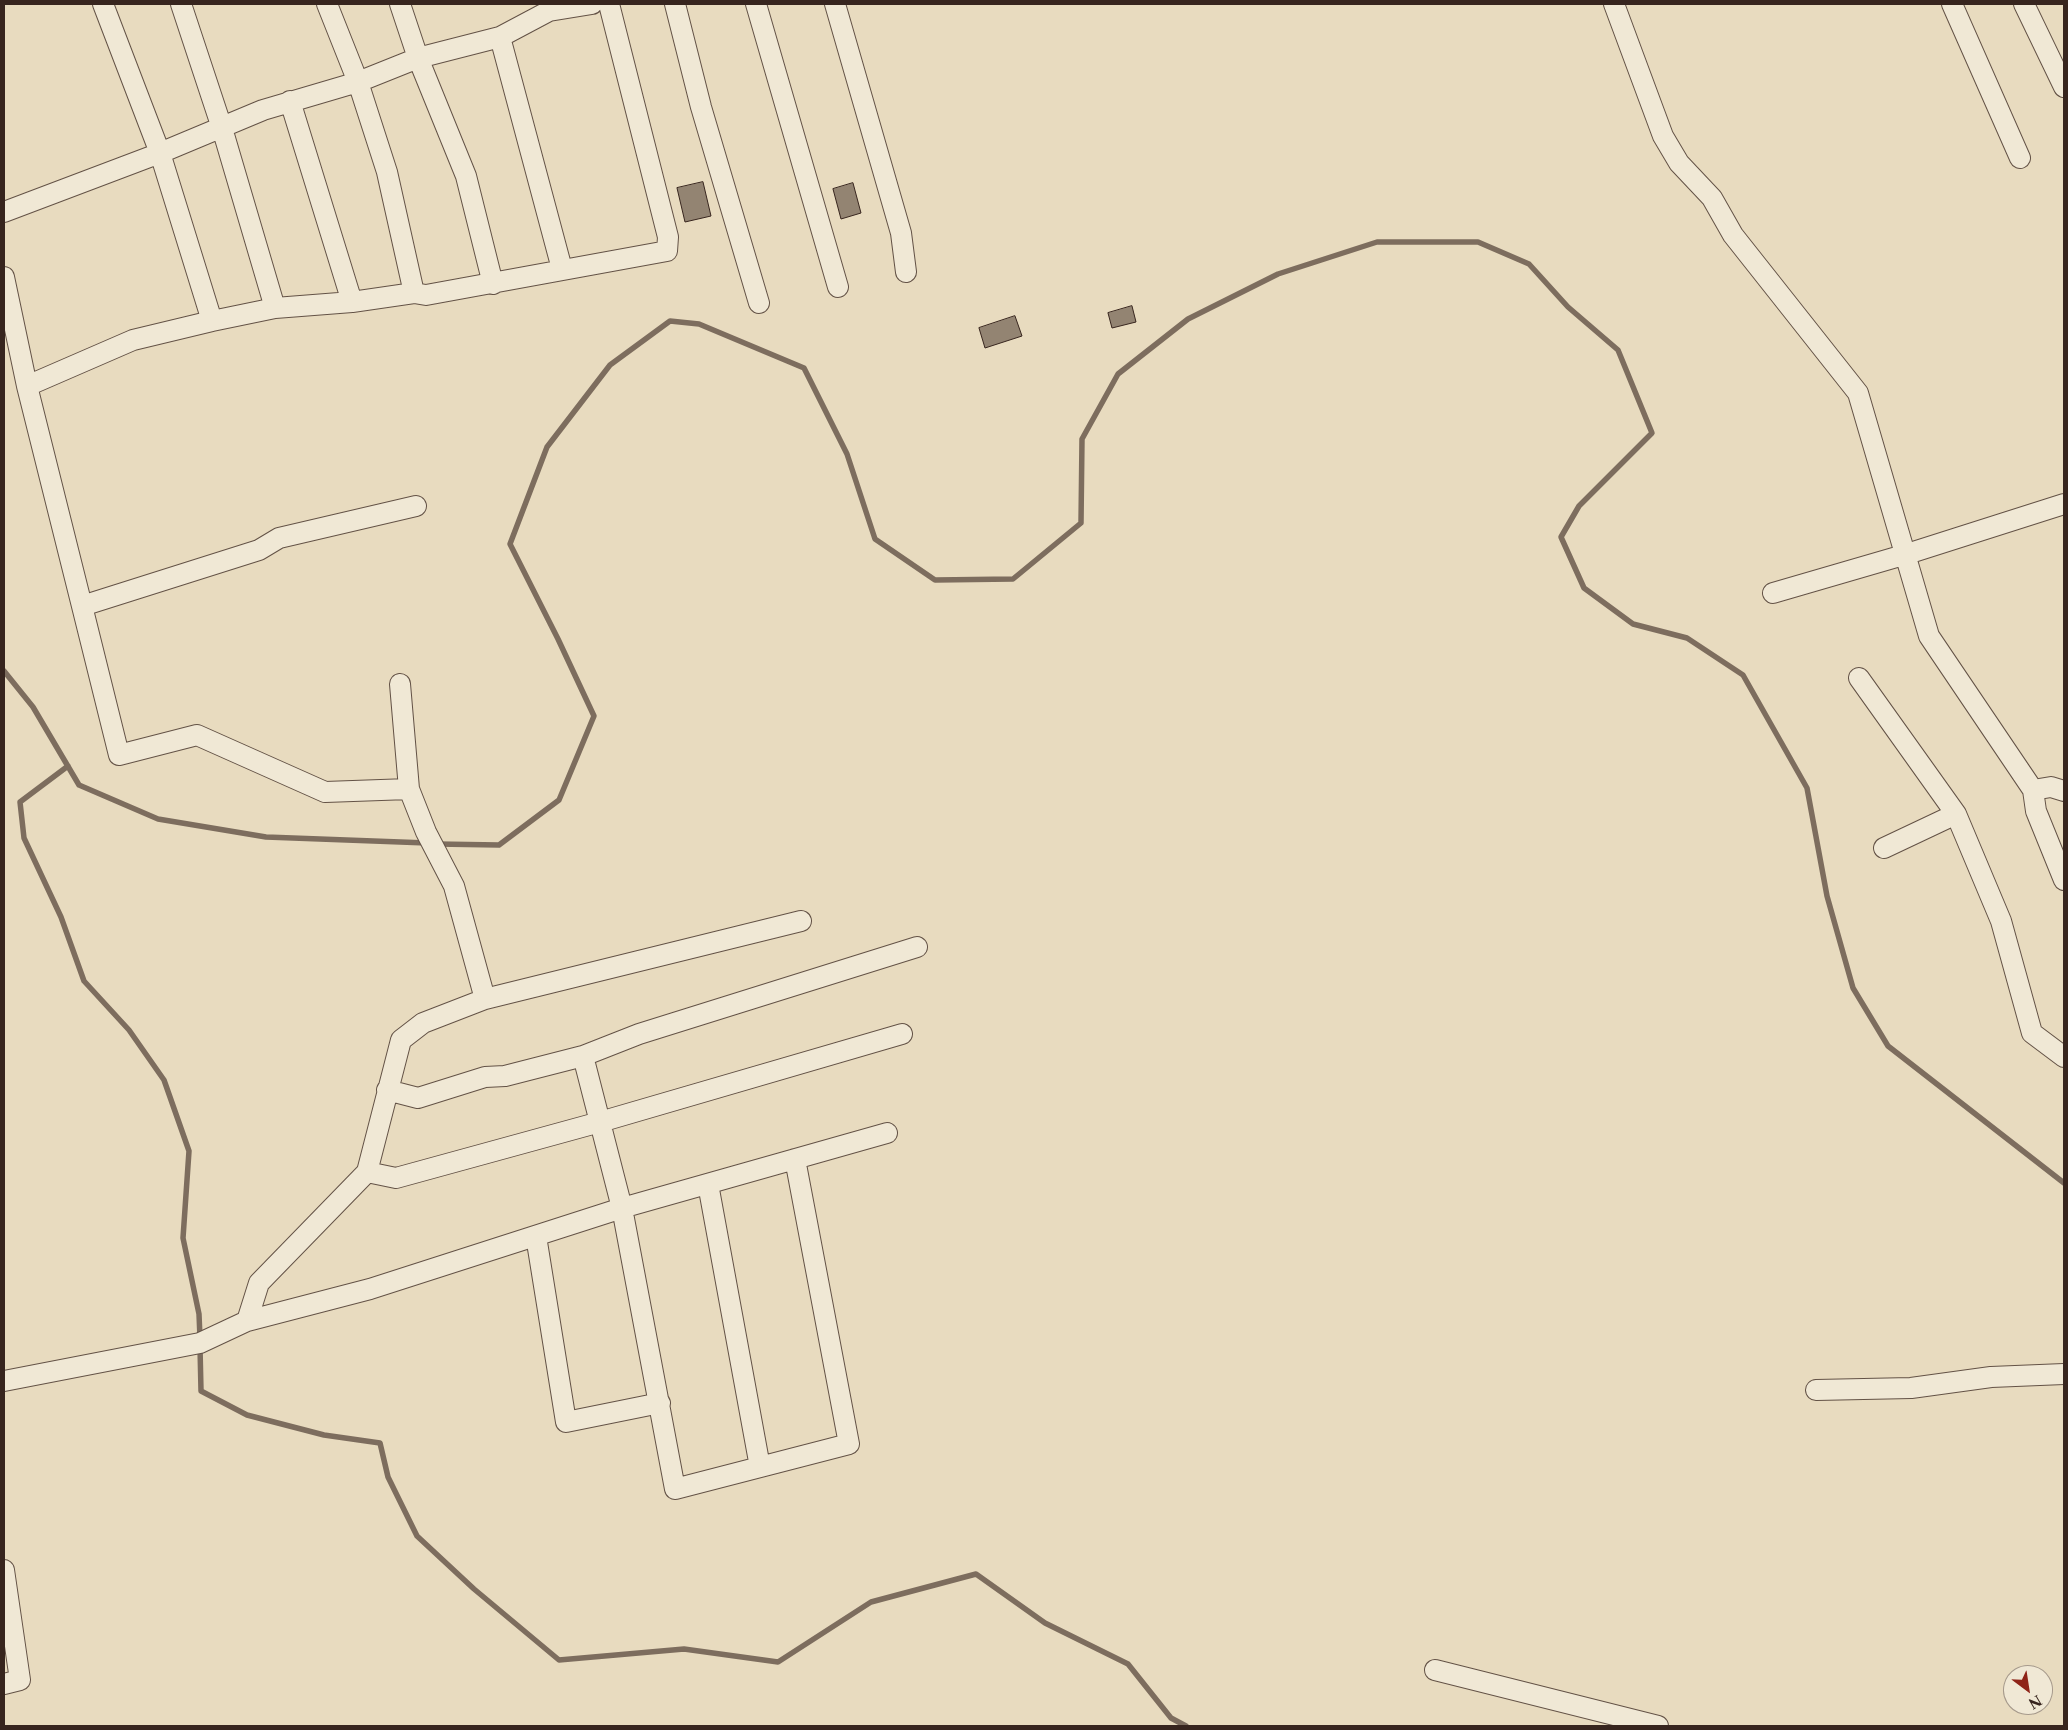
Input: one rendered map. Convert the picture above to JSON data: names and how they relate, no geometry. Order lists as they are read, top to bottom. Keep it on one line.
{"north":"bottom right"}
